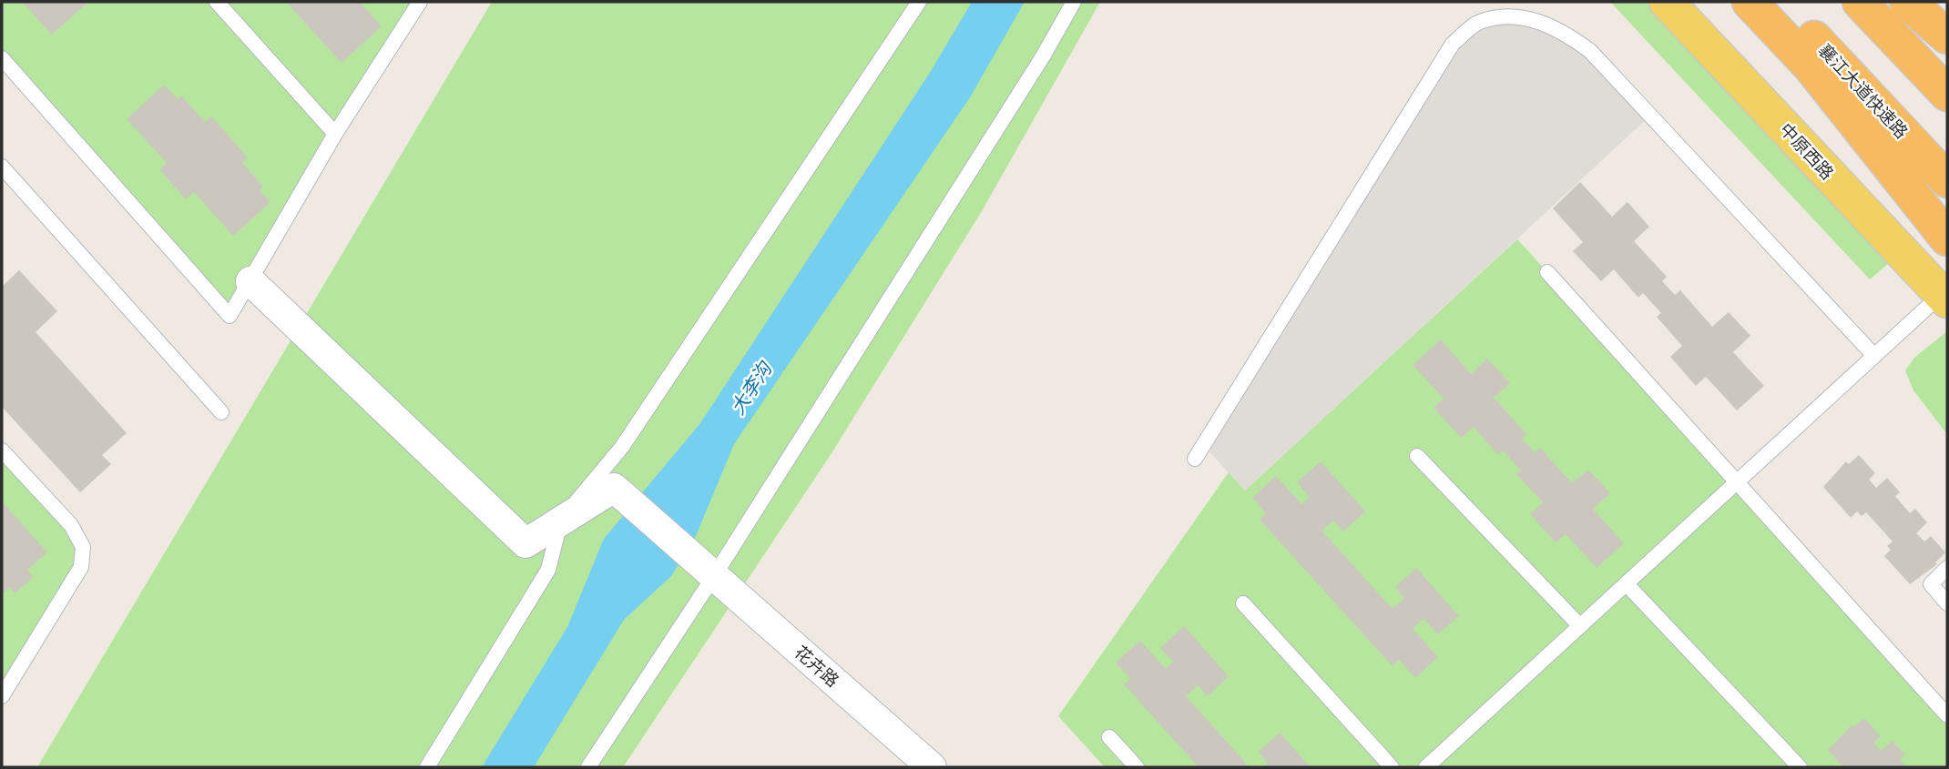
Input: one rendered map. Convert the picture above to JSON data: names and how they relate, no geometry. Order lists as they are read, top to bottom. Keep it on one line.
{"streets":{"highway":["襄江大道快速路"],"main road":["中原西路"],"street":["花卉路"]},"water":["大李沟"]}
